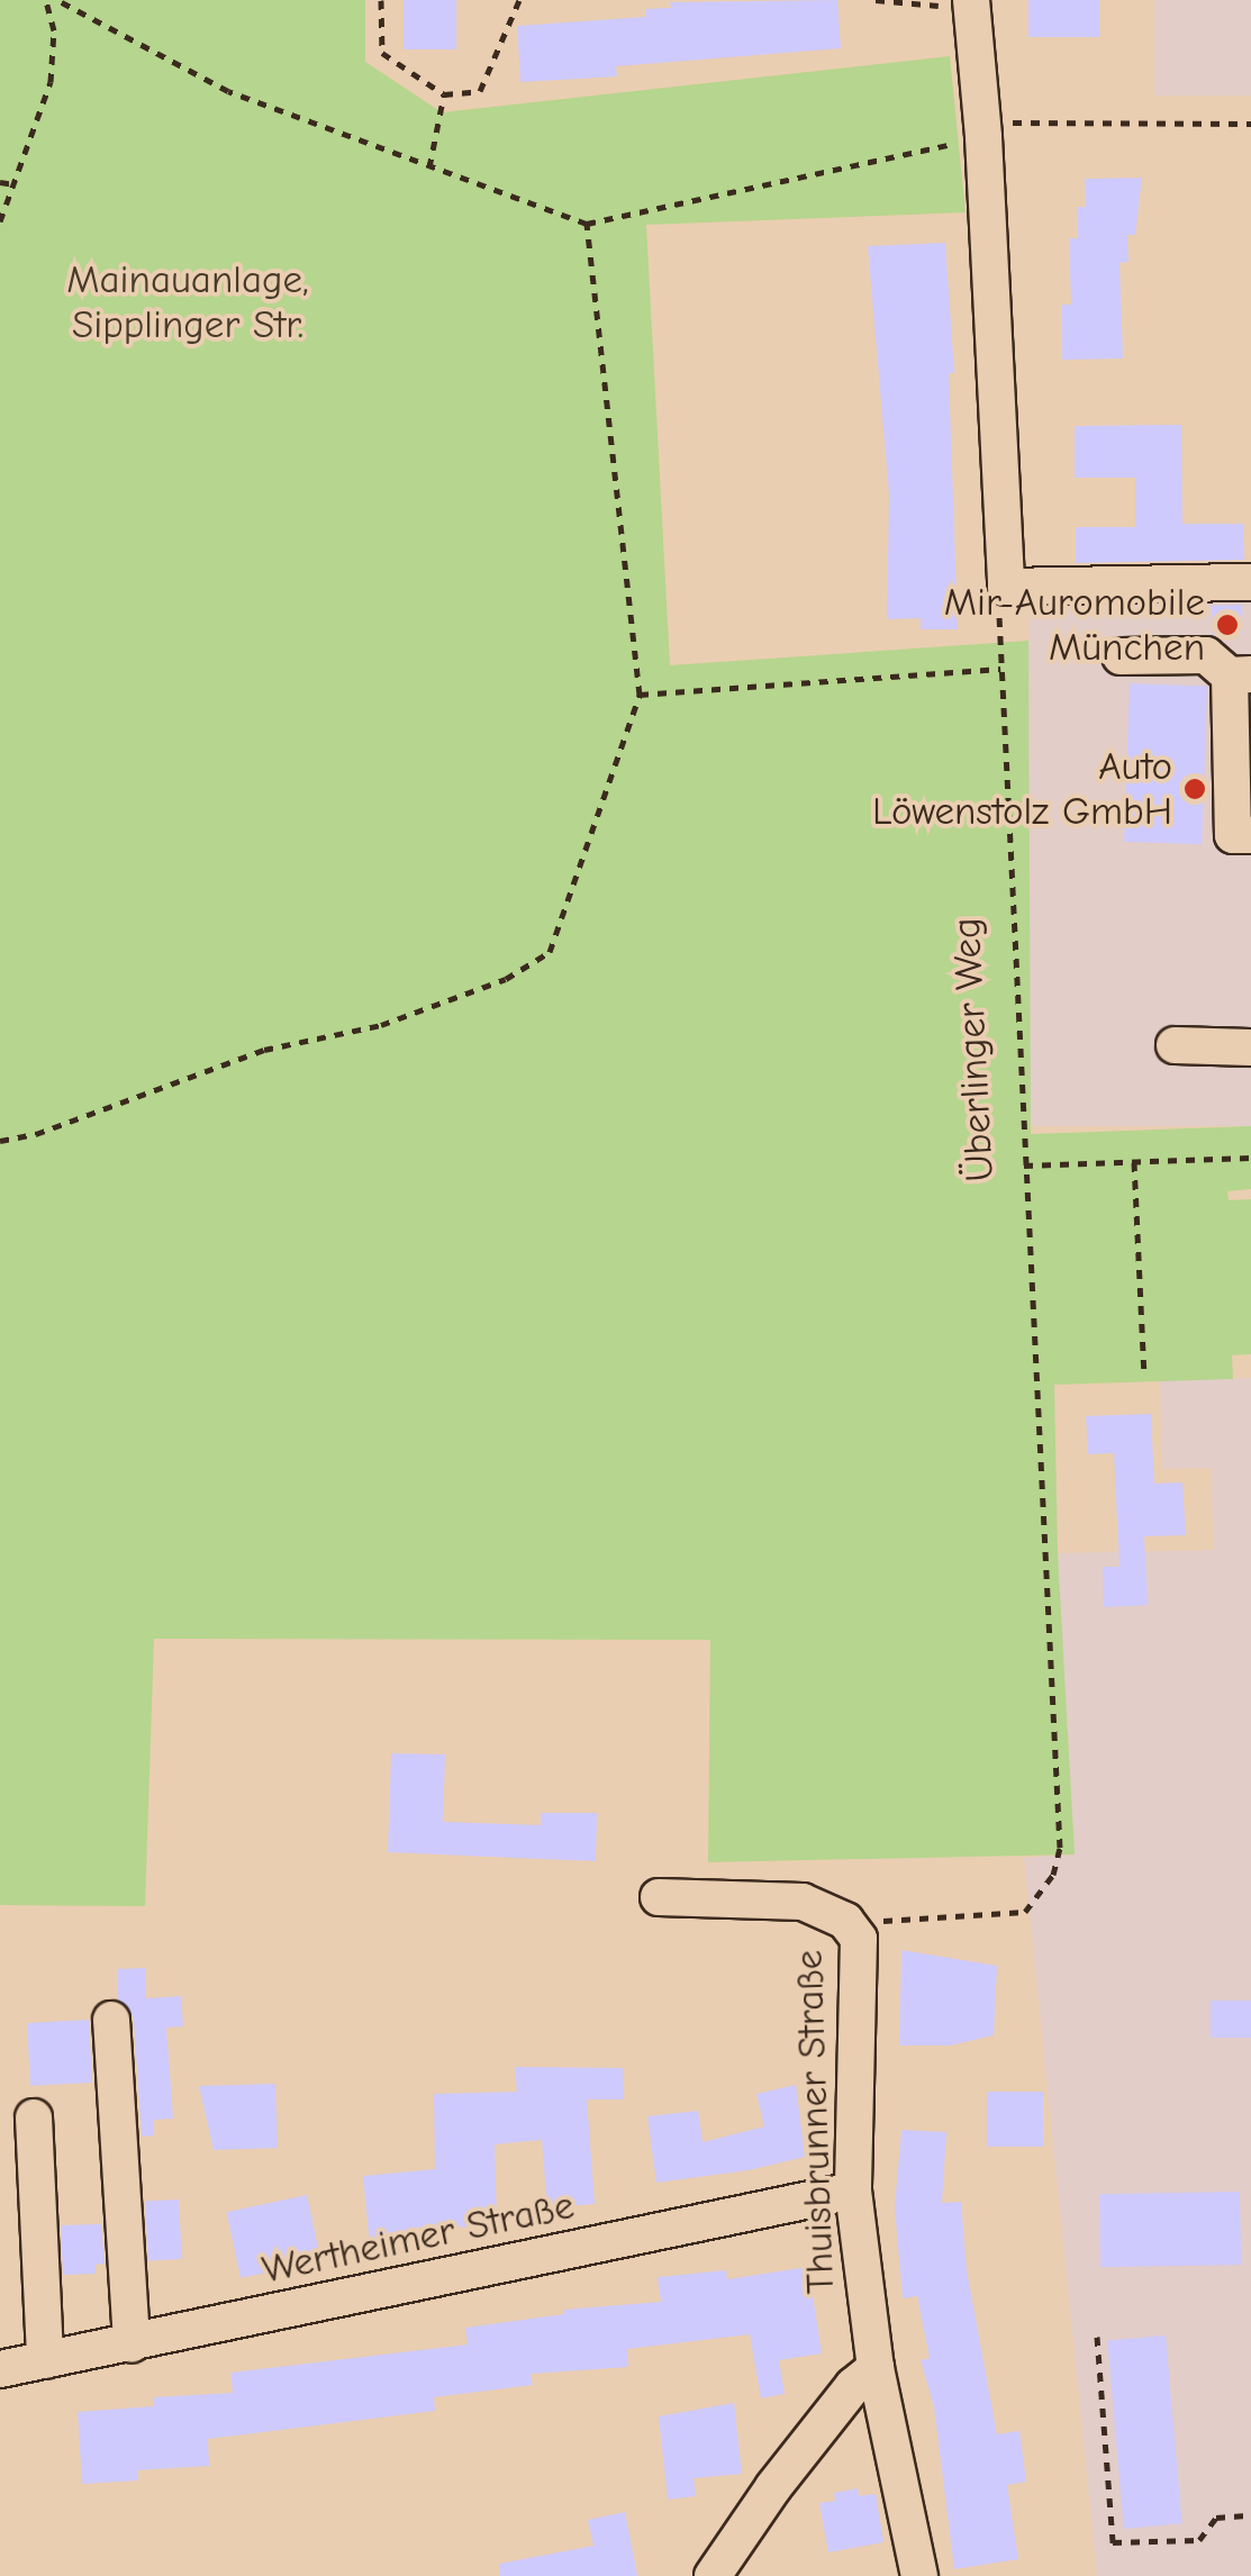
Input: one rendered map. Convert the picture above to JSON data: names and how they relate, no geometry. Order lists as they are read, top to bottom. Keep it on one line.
{"streets":{"street":["Thuisbrunner Straße","Wertheimer Straße"],"path":["Überlinger Weg"]},"crossings":[["Überlinger Weg","Thuisbrunner Straße"],["Thuisbrunner Straße","Wertheimer Straße"]],"parks":["Mainauanlage, Sipplinger Str."],"places":["Mir Auromobile München","Auto Löwenstolz GmbH"]}
